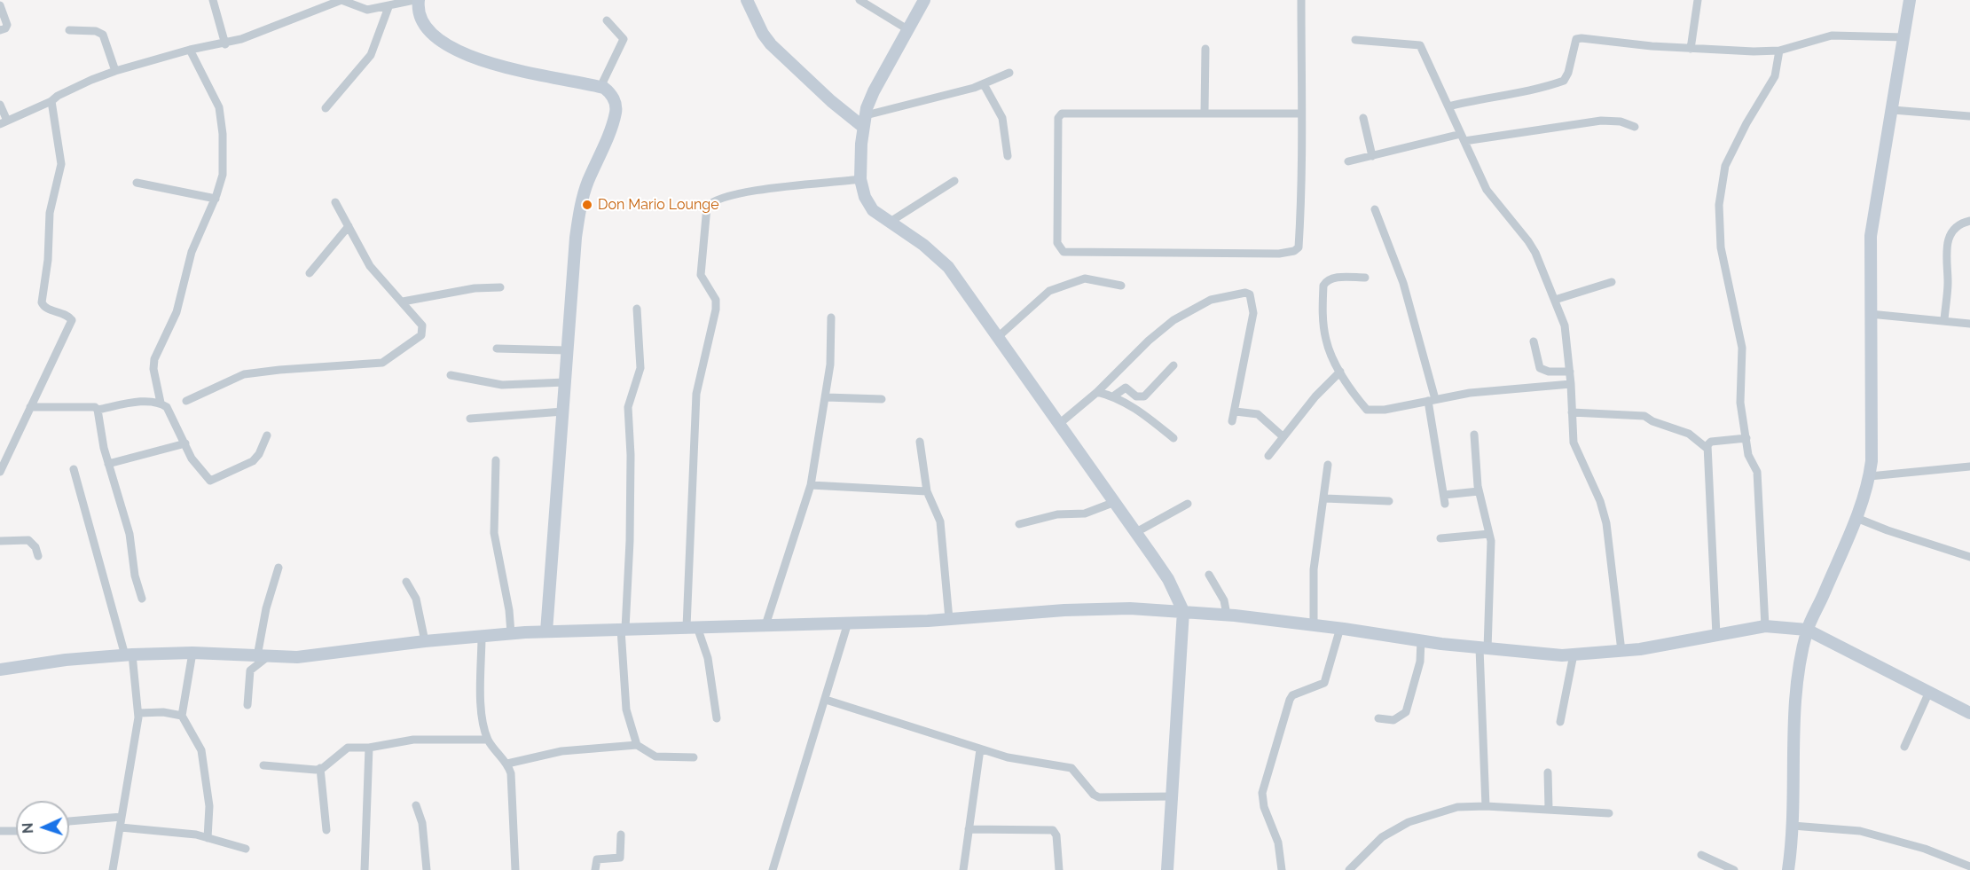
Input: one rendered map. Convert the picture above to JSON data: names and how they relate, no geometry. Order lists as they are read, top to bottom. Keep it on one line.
{"places":["Don Mario Lounge"],"north":"left"}
